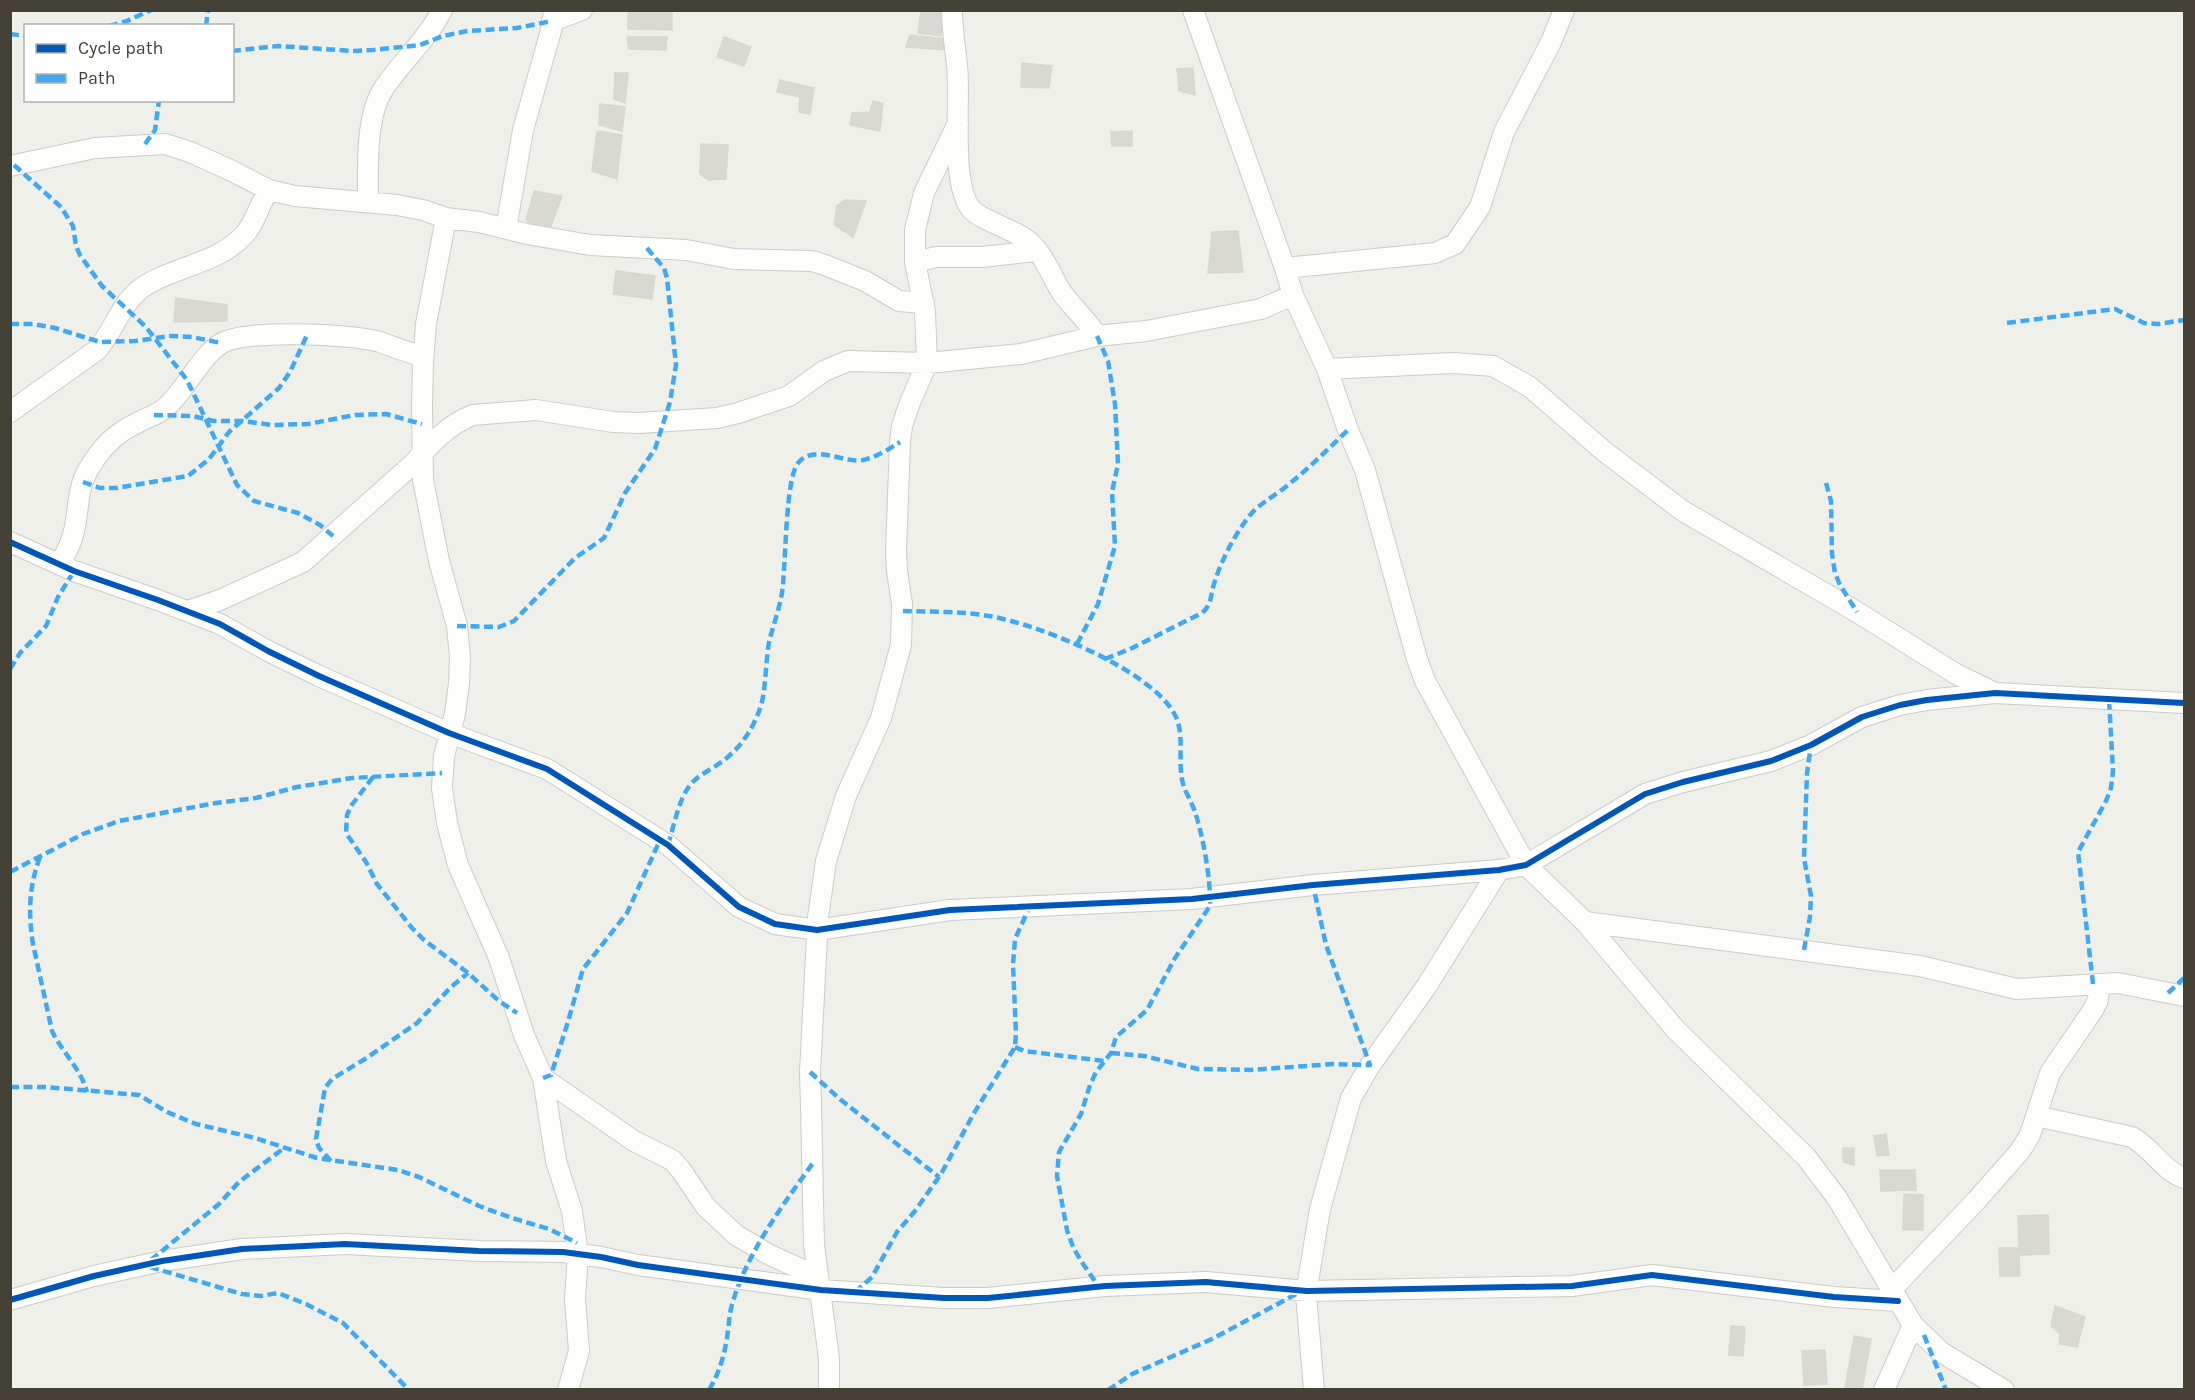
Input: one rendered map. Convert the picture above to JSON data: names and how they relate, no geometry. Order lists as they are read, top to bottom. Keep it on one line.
{"legend":["Cycle path","Path"]}
